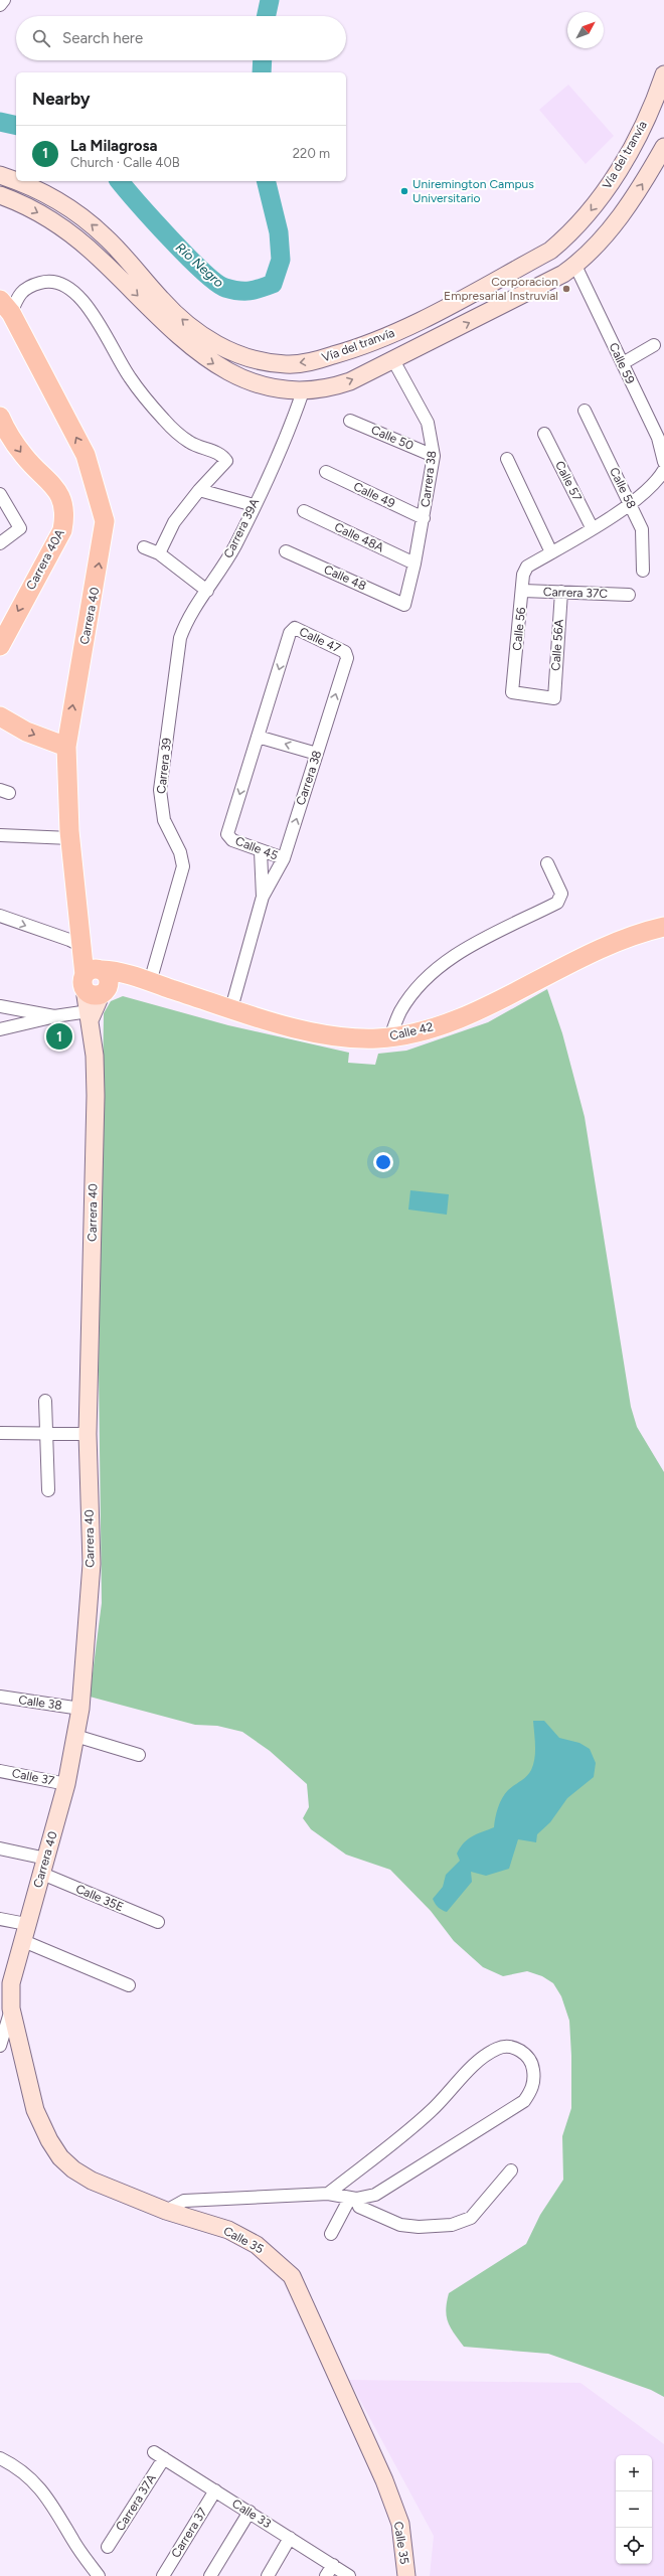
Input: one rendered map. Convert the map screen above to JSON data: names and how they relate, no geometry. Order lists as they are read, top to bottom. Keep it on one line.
{"streets":{"main road":["Vía del tranvía","Carrera 40A","Carrera 40","Calle 42","Calle 35"],"street":["Calle 59","Calle 50","Carrera 38","Calle 57","Calle 58","Calle 49","Carrera 39A","Calle 48A","Calle 48","Carrera 37C","Calle 56","Calle 47","Calle 56A","Carrera 39","Calle 45","Calle 38","Calle 37","Calle 35E","Carrera 37A","Calle 33","Carrera 37"]},"crossings":[["Vía del tranvía","Calle 59"],["Vía del tranvía","Carrera 38"],["Vía del tranvía","Carrera 39A"],["Calle 50","Carrera 38"],["Carrera 38","Calle 49"],["Carrera 38","Calle 48A"],["Carrera 38","Calle 48"],["Carrera 38","Calle 47"],["Carrera 38","Calle 45"],["Carrera 38","Calle 42"],["Carrera 39A","Carrera 39"],["Carrera 37C","Calle 56"],["Carrera 37C","Calle 56A"],["Carrera 40","Calle 38"],["Carrera 40","Calle 37"],["Carrera 40","Calle 35E"],["Carrera 40","Calle 35"],["Calle 56","Calle 56A"],["Calle 47","Calle 45"],["Carrera 39","Calle 42"],["Carrera 37A","Calle 33"],["Calle 33","Carrera 37"]],"one_way":["Carrera 40A","Calle 45"],"water":["Río Negro"],"places":["Uniremington Campus Universitario","Corporacion Empresarial Instruvial"],"north":"top right","page":{"search":"Search here","heading":"Nearby","list":[{"mark":"1","name":"La Milagrosa","note":"Church · Calle 40B","value":"220 m"}],"pins":"1","map_buttons":["+","−"]}}
